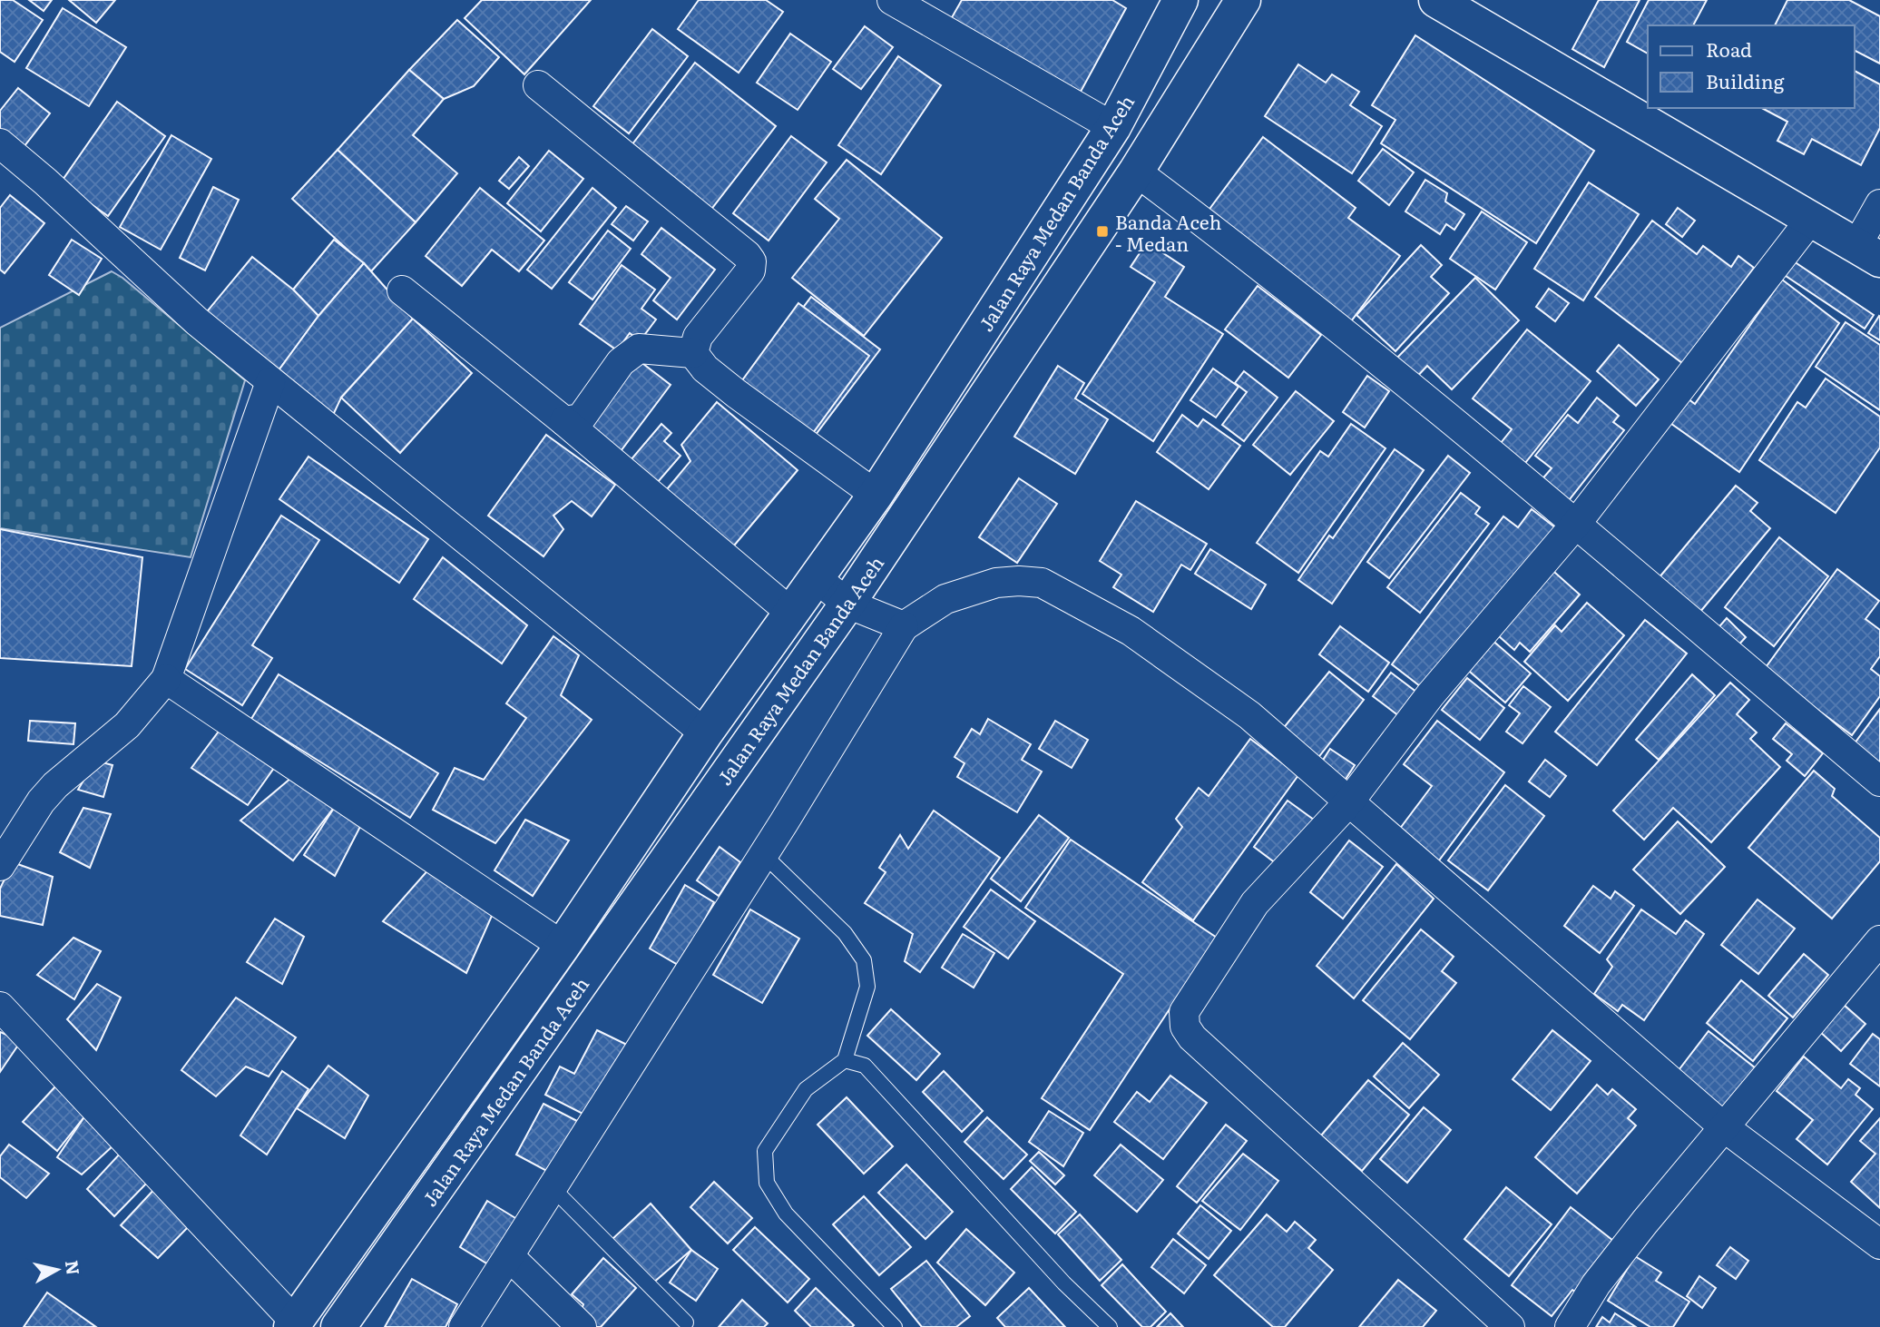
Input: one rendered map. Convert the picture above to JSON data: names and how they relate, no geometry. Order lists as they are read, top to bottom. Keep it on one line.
{"streets":{"highway":["Jalan Raya Medan Banda Aceh"]},"places":{"transit":["Banda Aceh - Medan"]},"legend":["Road","Building"],"north":"right"}
